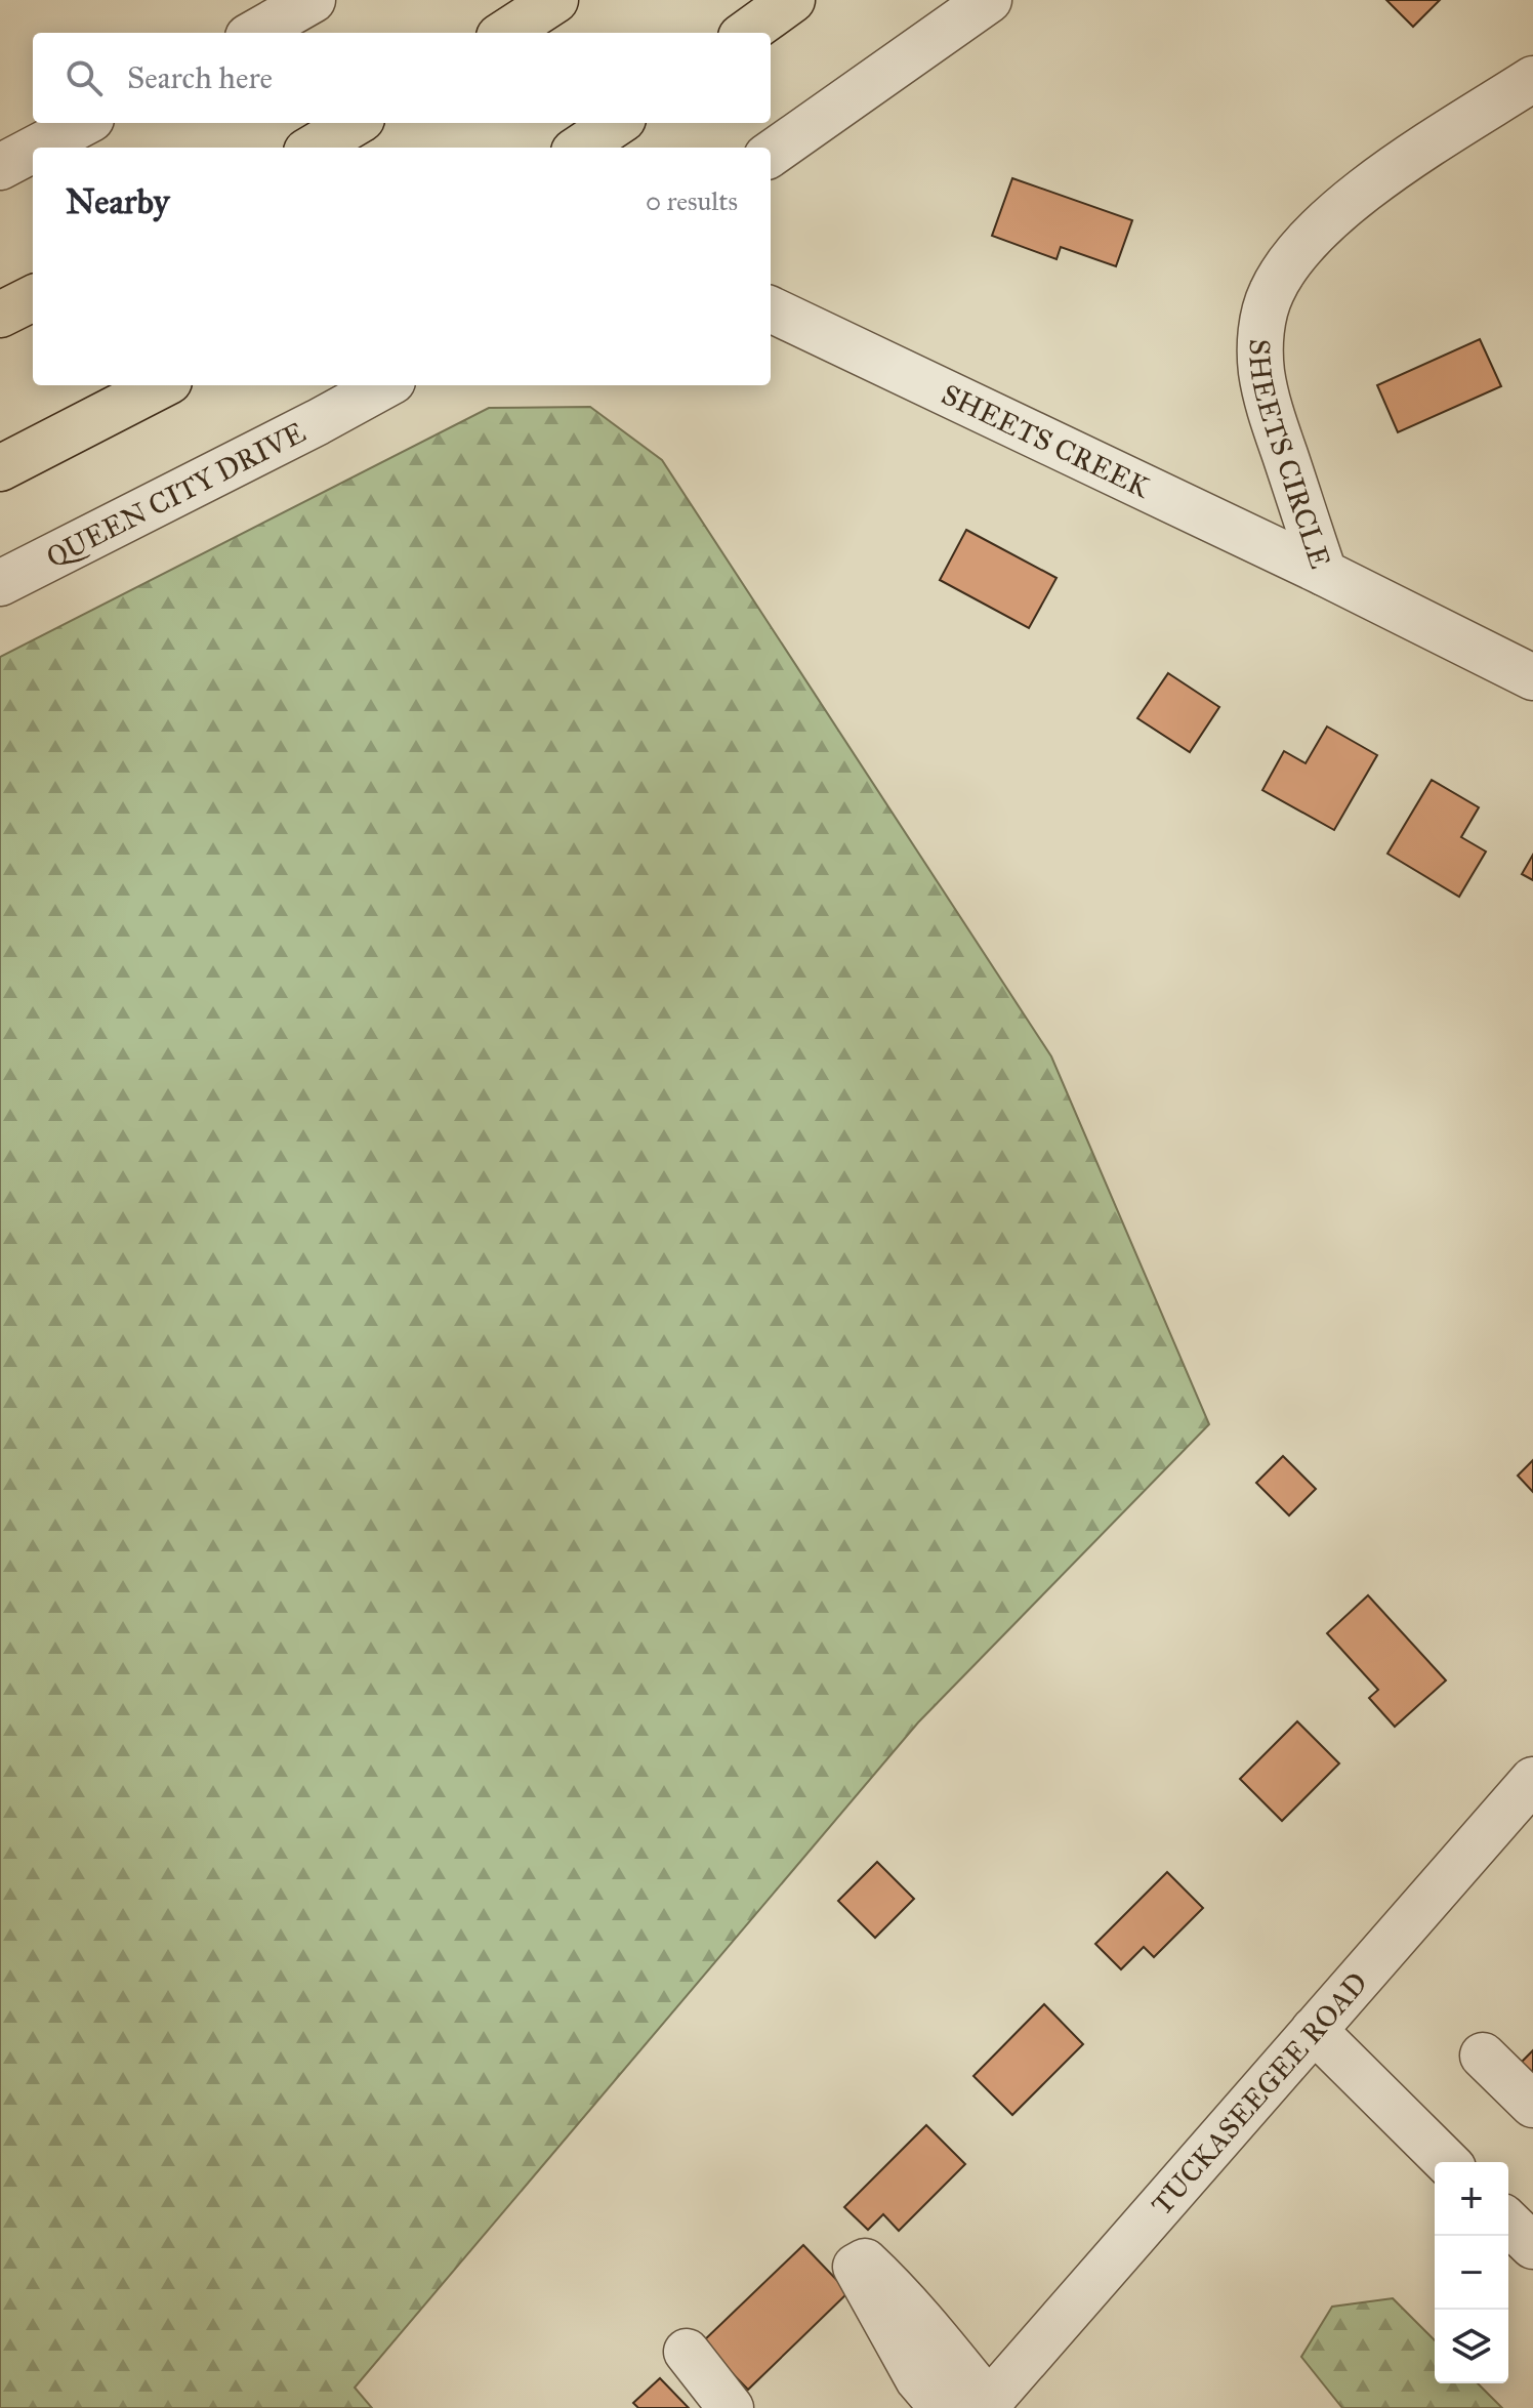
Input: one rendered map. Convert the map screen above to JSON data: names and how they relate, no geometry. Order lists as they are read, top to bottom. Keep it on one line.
{"streets":{"street":["SHEETS CREEK","SHEETS CIRCLE","QUEEN CITY DRIVE","TUCKASEEGEE ROAD"]},"crossings":[["SHEETS CREEK","SHEETS CIRCLE"]],"page":{"search":"Search here","heading":["Nearby","0 results"],"map_buttons":["+","−"]}}
